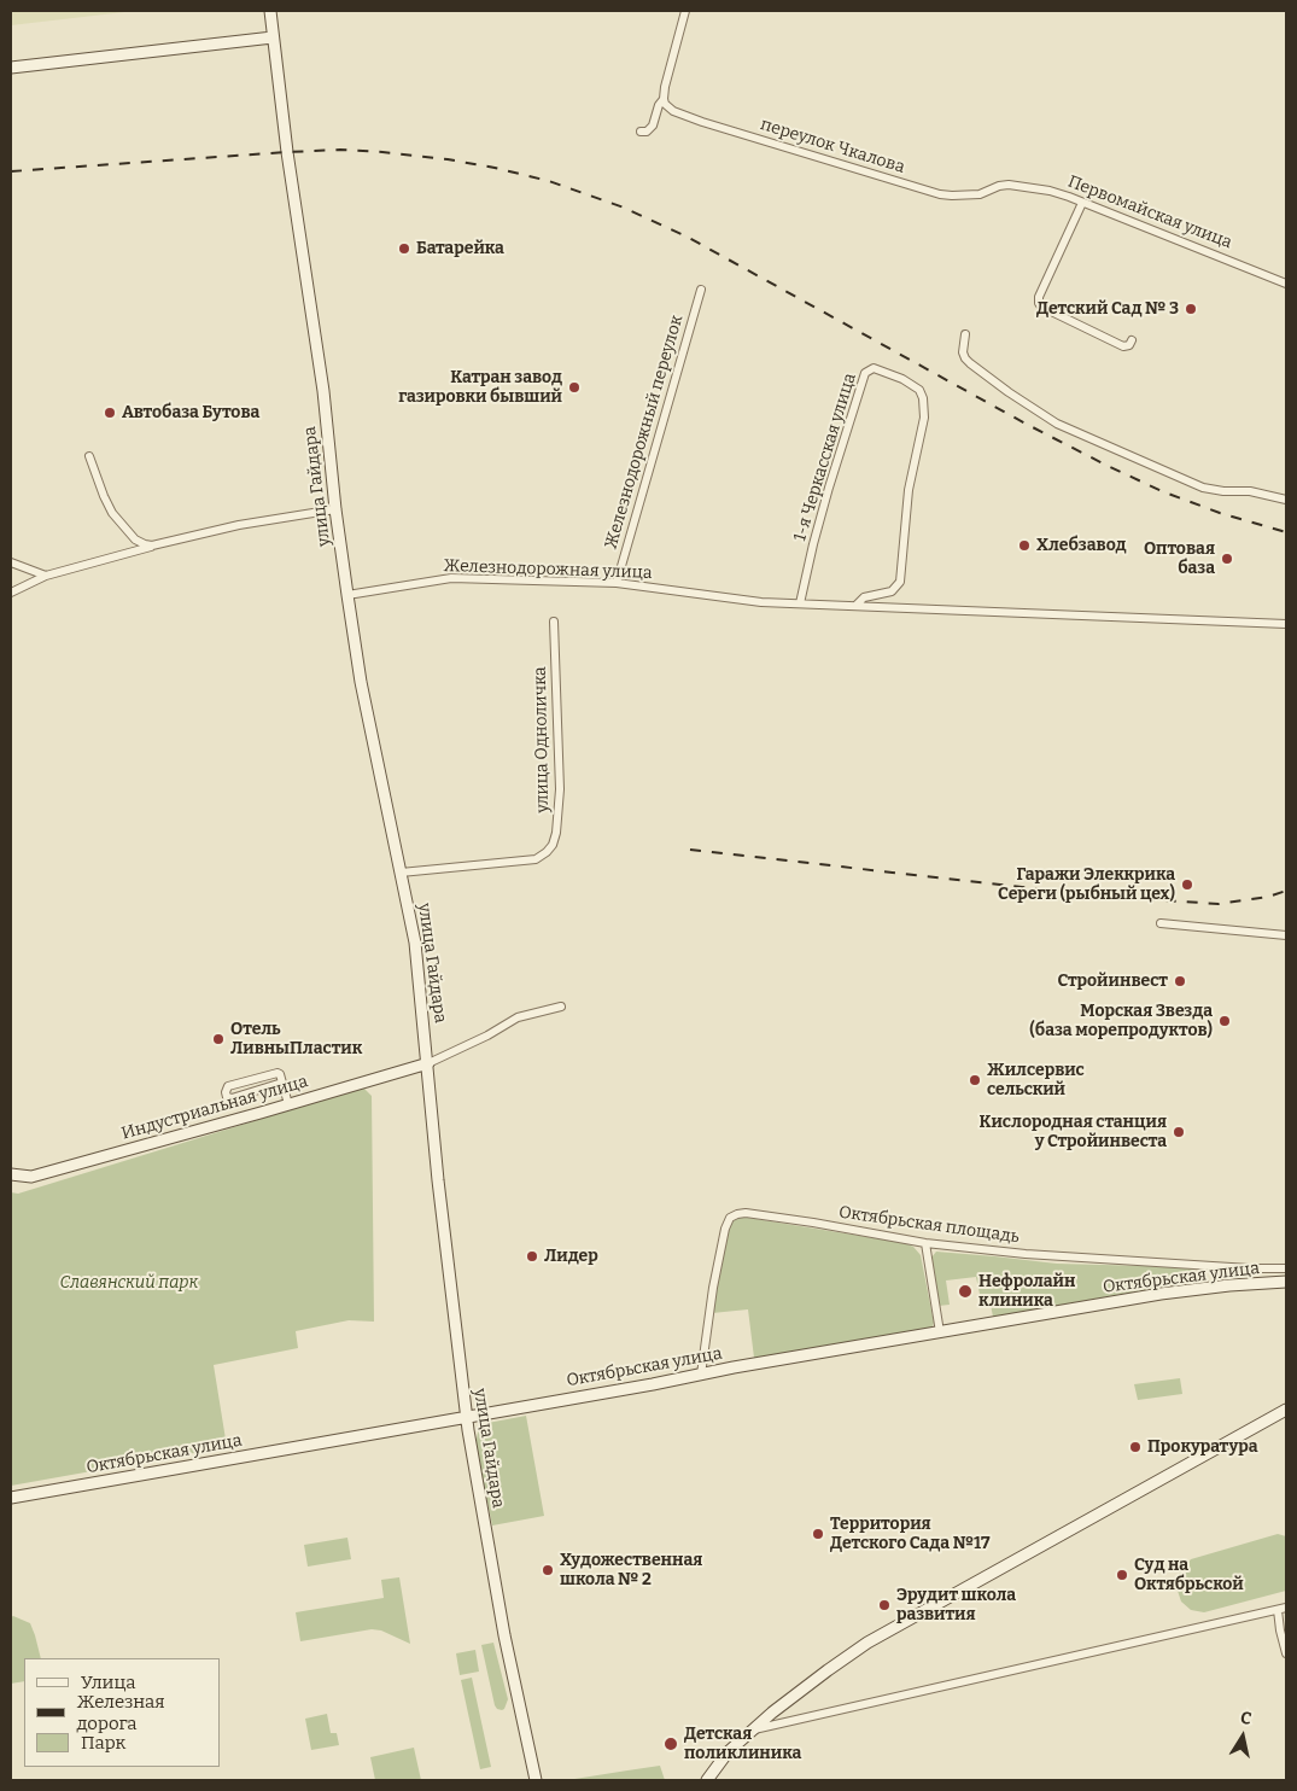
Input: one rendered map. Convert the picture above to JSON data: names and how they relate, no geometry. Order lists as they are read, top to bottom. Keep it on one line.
{"streets":{"street":["переулок Чкалова","Первомайская улица","Железнодорожный переулок","1-я Черкасская улица","улица Гайдара","Железнодорожная улица","улица Одноличка","Индустриальная улица","Октябрьская площадь","Октябрьская улица"]},"crossings":[["переулок Чкалова","Первомайская улица"],["Железнодорожный переулок","Железнодорожная улица"],["1-я Черкасская улица","Железнодорожная улица"],["улица Гайдара","Железнодорожная улица"],["улица Гайдара","улица Одноличка"],["улица Гайдара","Индустриальная улица"],["улица Гайдара","Октябрьская улица"],["Октябрьская площадь","Октябрьская улица"]],"parks":["Славянский парк"],"places":["Батарейка","Детский Сад № 3","Катран завод газировки бывший","Автобаза Бутова","Хлебзавод","Оптовая база","Гаражи Элеккрика Сереги (рыбный цех)","Стройинвест","Морская Звезда (база морепродуктов)","Отель ЛивныПластик","Жилсервис сельский","Кислородная станция у Стройинвеста","Лидер","Нефролайн клиника","Прокуратура","Территория Детского Сада №17","Художественная школа № 2","Суд на Октябрьской","Эрудит школа развития","Детская поликлиника"],"legend":["Улица","Железная дорога","Парк"],"north":"top"}
